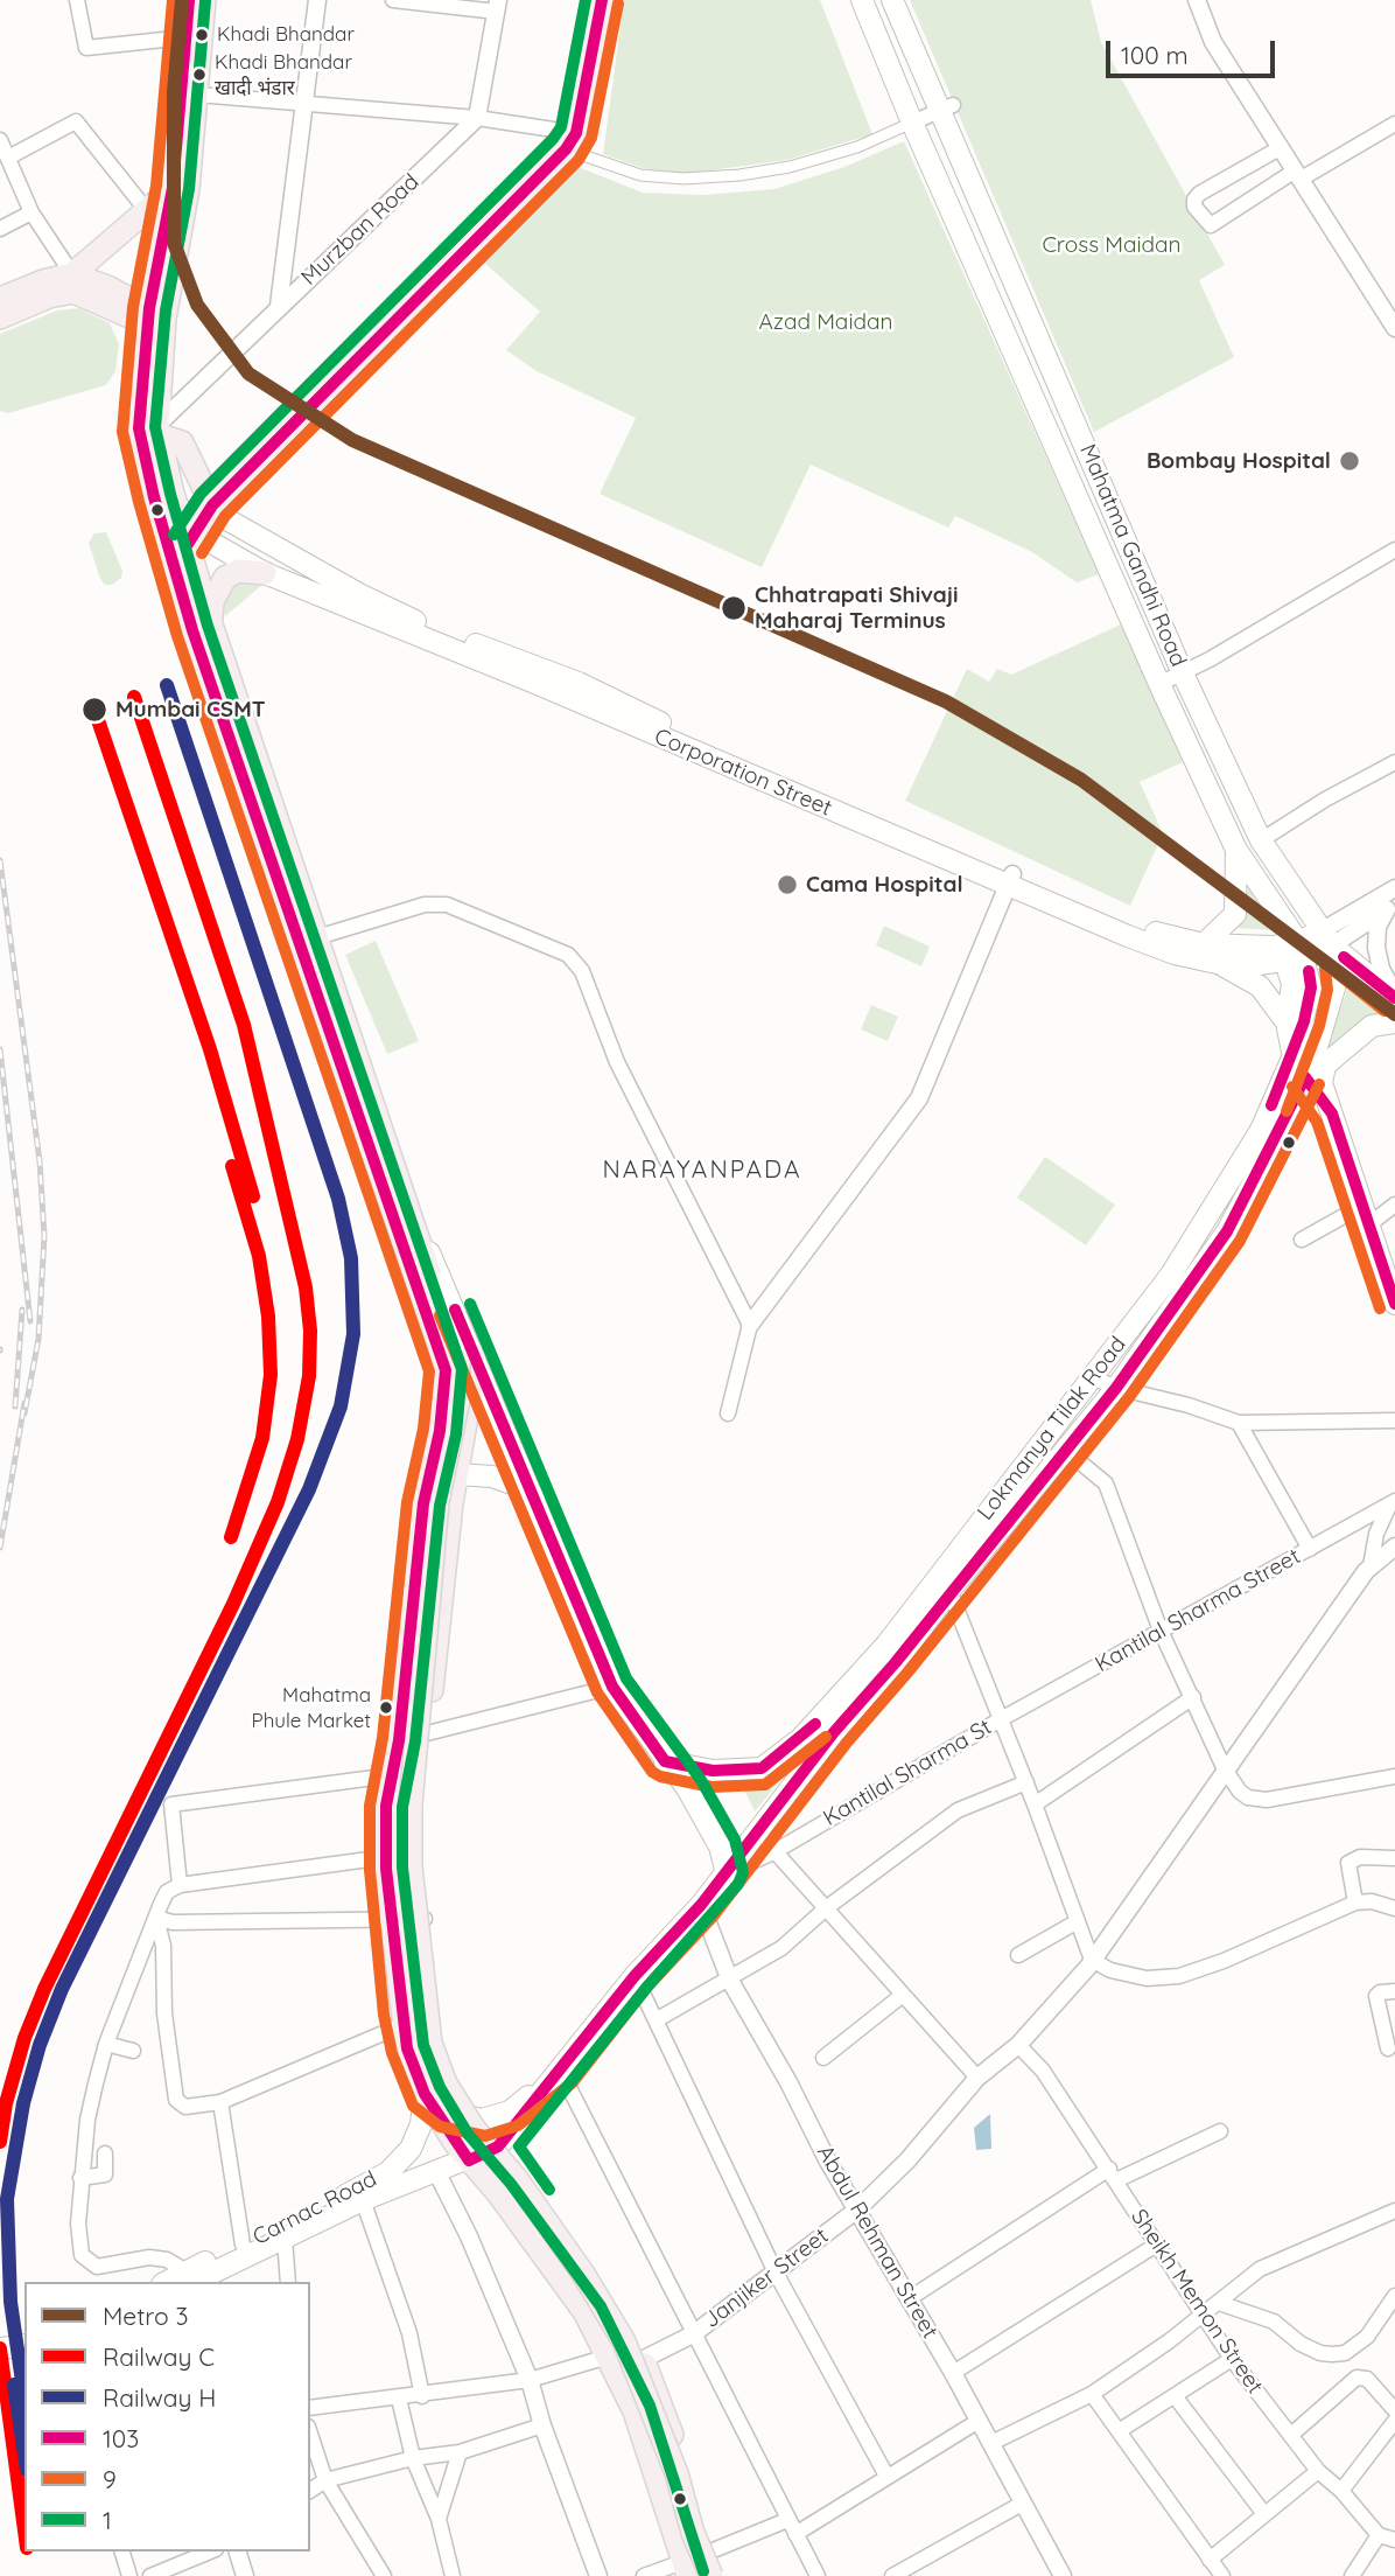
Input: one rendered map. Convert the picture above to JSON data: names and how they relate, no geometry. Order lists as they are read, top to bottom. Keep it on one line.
{"streets":{"main road":["Mahatma Gandhi Road","Corporation Street","Lokmanya Tilak Road","Carnac Road"],"street":["Murzban Road","Kantilal Sharma Street","Kantilal Sharma St","Abdul Rehman Street","Janjiker Street","Sheikh Memon Street"]},"crossings":[["Mahatma Gandhi Road","Corporation Street"],["Mahatma Gandhi Road","Lokmanya Tilak Road"],["Corporation Street","Lokmanya Tilak Road"],["Lokmanya Tilak Road","Kantilal Sharma St"],["Lokmanya Tilak Road","Carnac Road"],["Lokmanya Tilak Road","Abdul Rehman Street"],["Kantilal Sharma Street","Kantilal Sharma St"],["Abdul Rehman Street","Janjiker Street"],["Janjiker Street","Sheikh Memon Street"]],"districts":["NARAYANPADA"],"parks":["Cross Maidan","Azad Maidan"],"places":["Khadi Bhandar","Khadi Bhandar खादी भंडार","Bombay Hospital","Chhatrapati Shivaji Maharaj Terminus","Mumbai CSMT","Cama Hospital","Mahatma Phule Market"],"lines":["metro line 3","transit line 103","transit line 9","transit line 1","rail line H","rail line C"],"legend":["Metro 3","Railway C","Railway H","103","9","1"],"scale_bar":"100 m"}
